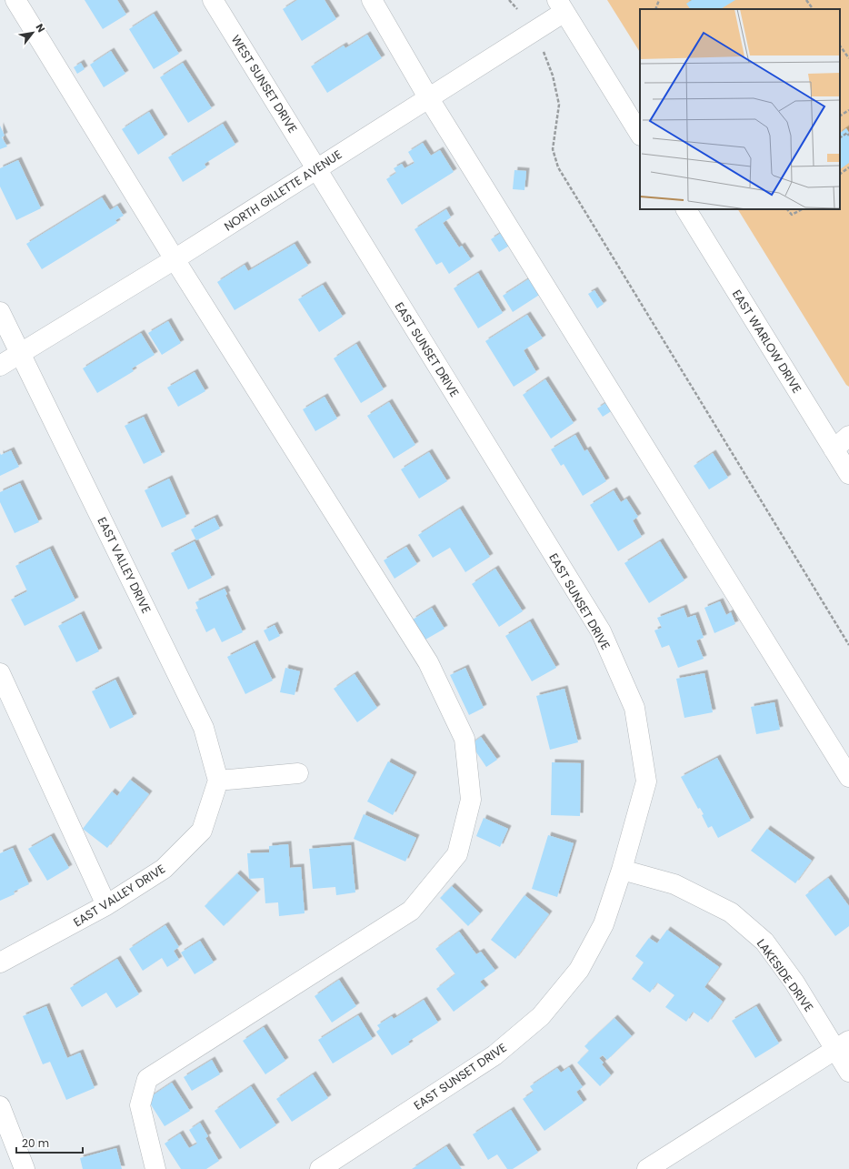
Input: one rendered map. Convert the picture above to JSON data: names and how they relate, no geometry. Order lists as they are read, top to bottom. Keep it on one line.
{"streets":{"street":["WEST SUNSET DRIVE","NORTH GILLETTE AVENUE","EAST WARLOW DRIVE","EAST SUNSET DRIVE","EAST VALLEY DRIVE","LAKESIDE DRIVE"]},"crossings":[["WEST SUNSET DRIVE","NORTH GILLETTE AVENUE"],["WEST SUNSET DRIVE","EAST SUNSET DRIVE"],["NORTH GILLETTE AVENUE","EAST SUNSET DRIVE"],["NORTH GILLETTE AVENUE","EAST VALLEY DRIVE"],["EAST SUNSET DRIVE","LAKESIDE DRIVE"]],"scale_bar":"20 m","north":"top right"}
